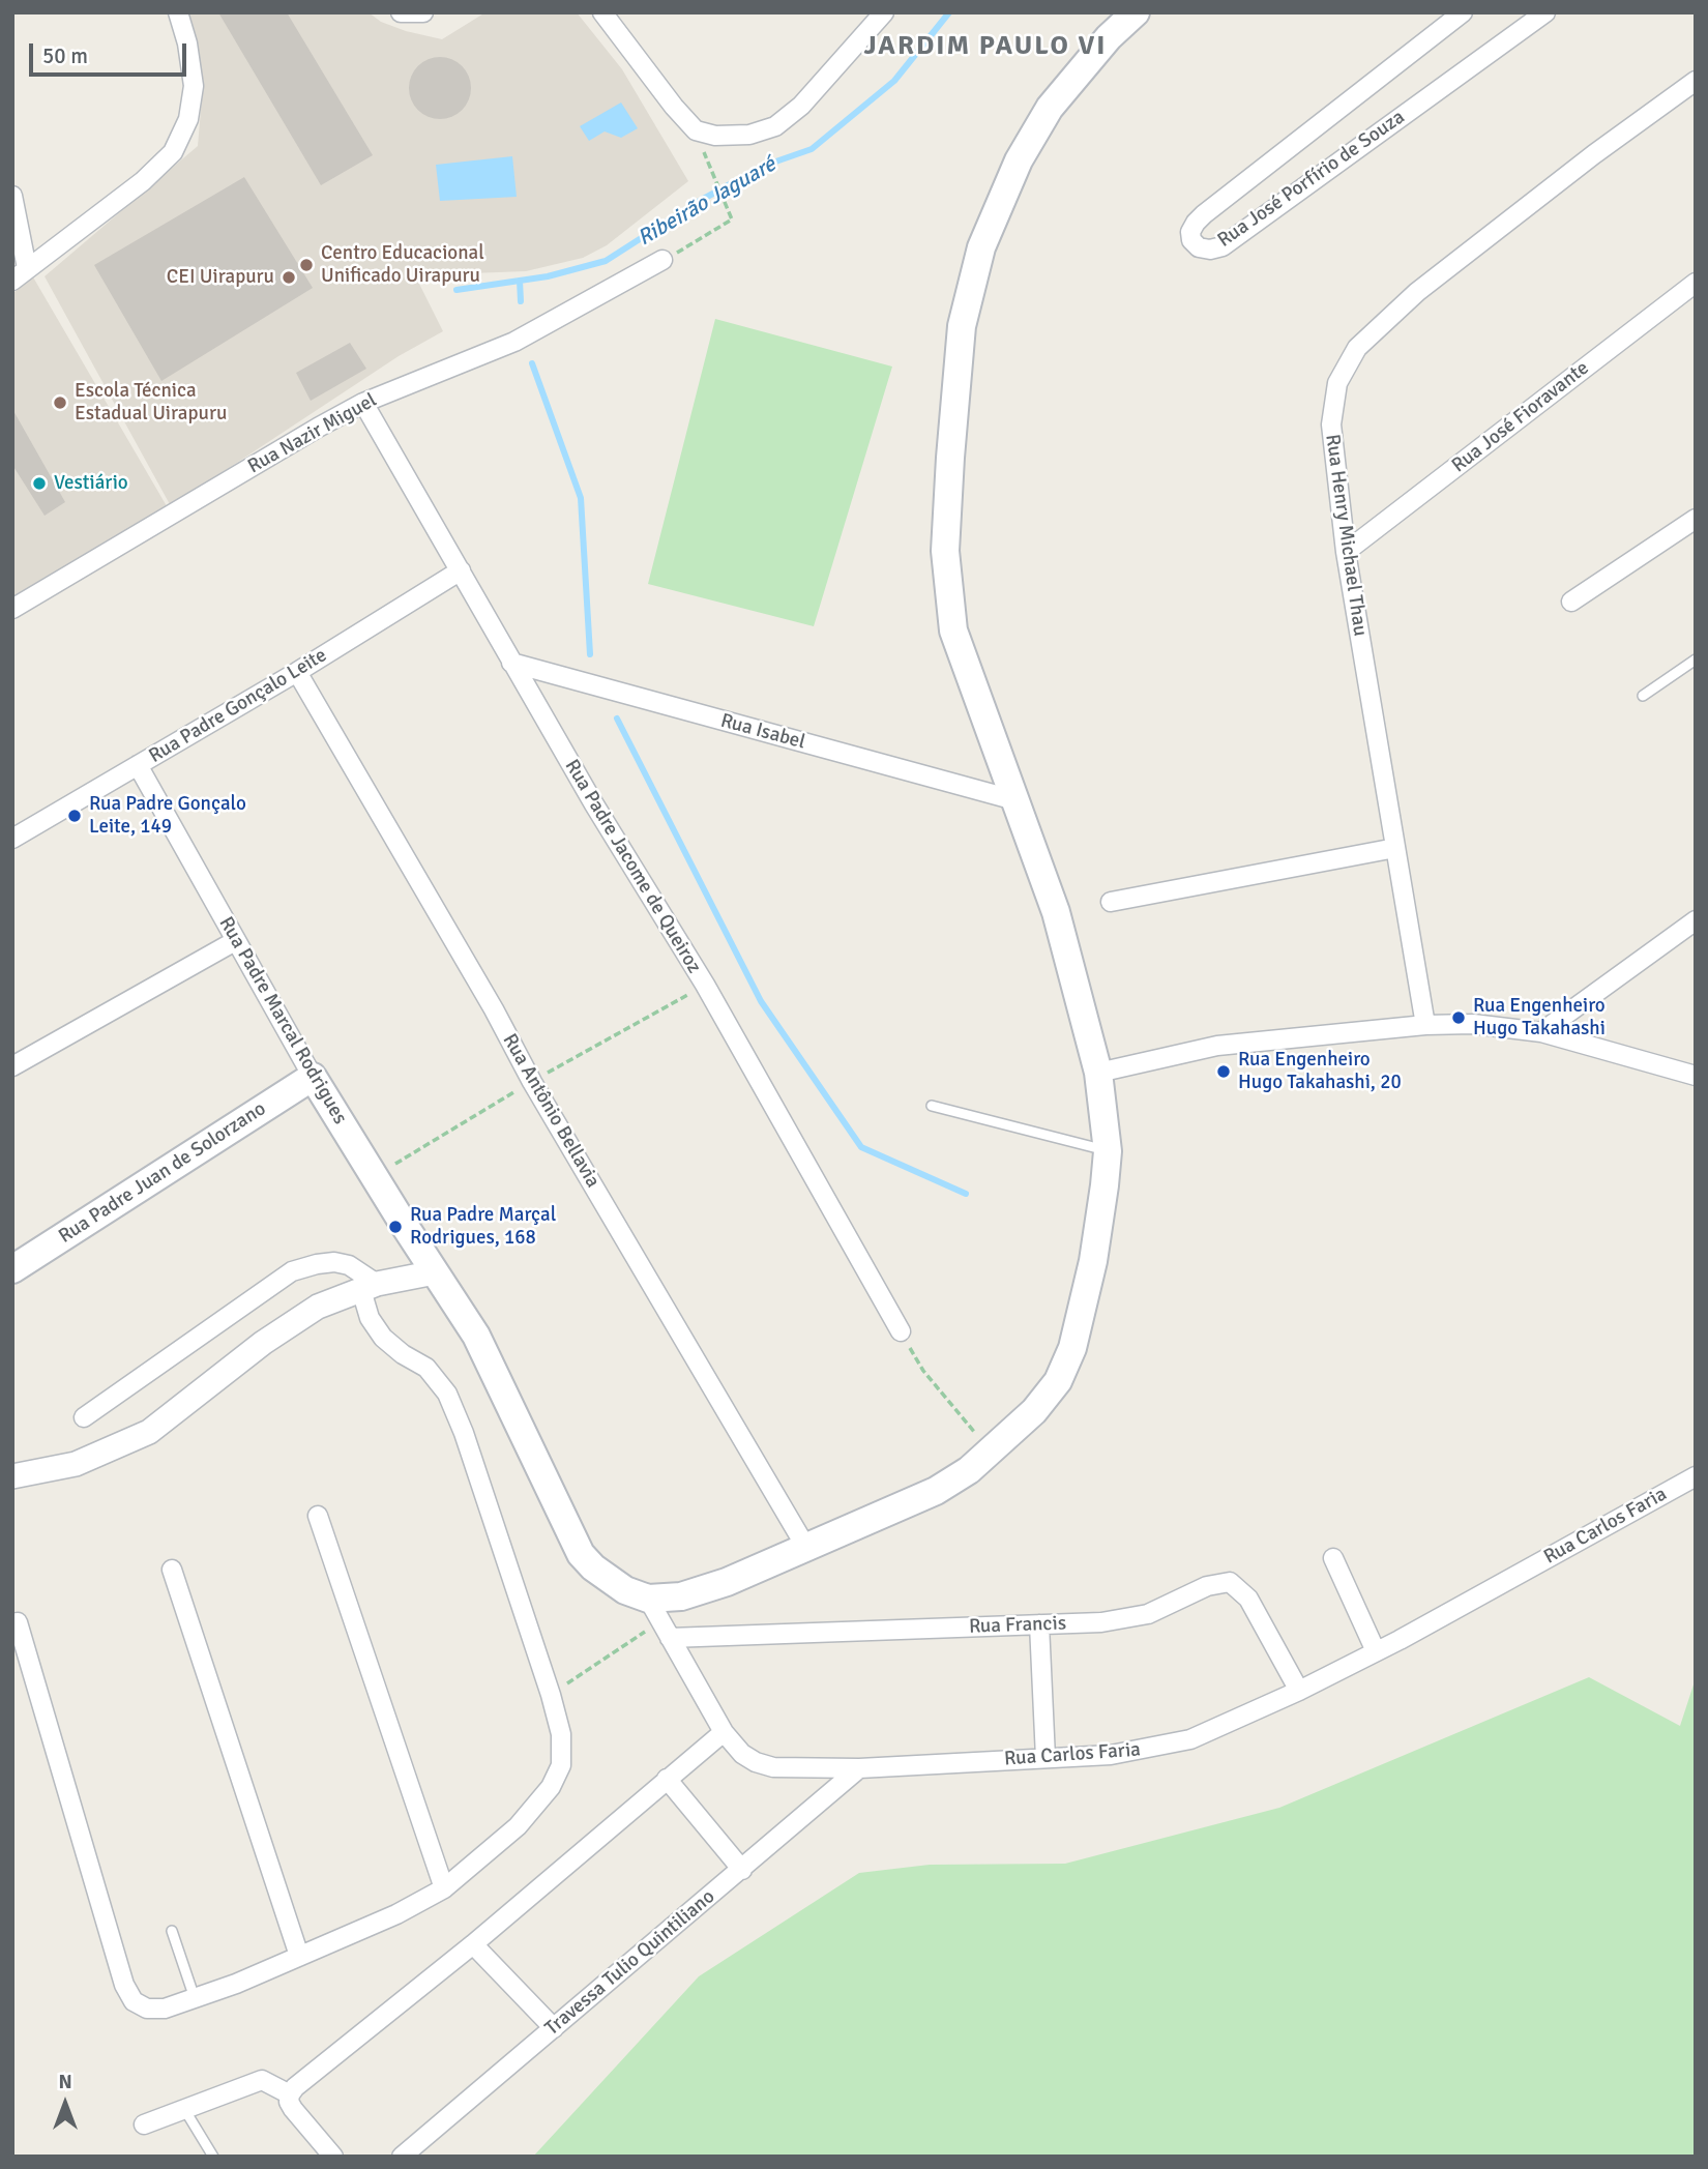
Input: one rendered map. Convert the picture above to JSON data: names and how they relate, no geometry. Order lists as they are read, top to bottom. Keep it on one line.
{"streets":{"main road":["Rua Padre Marcal Rodrigues","Rua Padre Juan de Solorzano"],"street":["Rua José Porfírio de Souza","Rua José Fioravante","Rua Nazir Miguel","Rua Henry Michael Thau","Rua Padre Gonçalo Leite","Rua Isabel","Rua Padre Jacome de Queiroz","Rua Antônio Bellavia","Rua Carlos Faria","Rua Francis","Travessa Tulio Quintiliano"]},"crossings":[["Rua José Fioravante","Rua Henry Michael Thau"],["Rua Nazir Miguel","Rua Padre Jacome de Queiroz"],["Rua Padre Gonçalo Leite","Rua Padre Jacome de Queiroz"],["Rua Padre Gonçalo Leite","Rua Padre Marcal Rodrigues"],["Rua Padre Gonçalo Leite","Rua Antônio Bellavia"],["Rua Isabel","Rua Padre Jacome de Queiroz"],["Rua Padre Marcal Rodrigues","Rua Padre Juan de Solorzano"],["Rua Padre Marcal Rodrigues","Rua Carlos Faria"],["Rua Padre Marcal Rodrigues","Rua Francis"],["Rua Carlos Faria","Rua Francis"],["Rua Carlos Faria","Travessa Tulio Quintiliano"]],"districts":["JARDIM PAULO VI"],"water":["Ribeirão Jaguaré"],"places":["Centro Educacional Unificado Uirapuru","CEI Uirapuru","Escola Técnica Estadual Uirapuru","Vestiário","Rua Padre Gonçalo Leite, 149","Rua Engenheiro Hugo Takahashi","Rua Engenheiro Hugo Takahashi, 20","Rua Padre Marçal Rodrigues, 168"],"scale_bar":"50 m","north":"top"}
